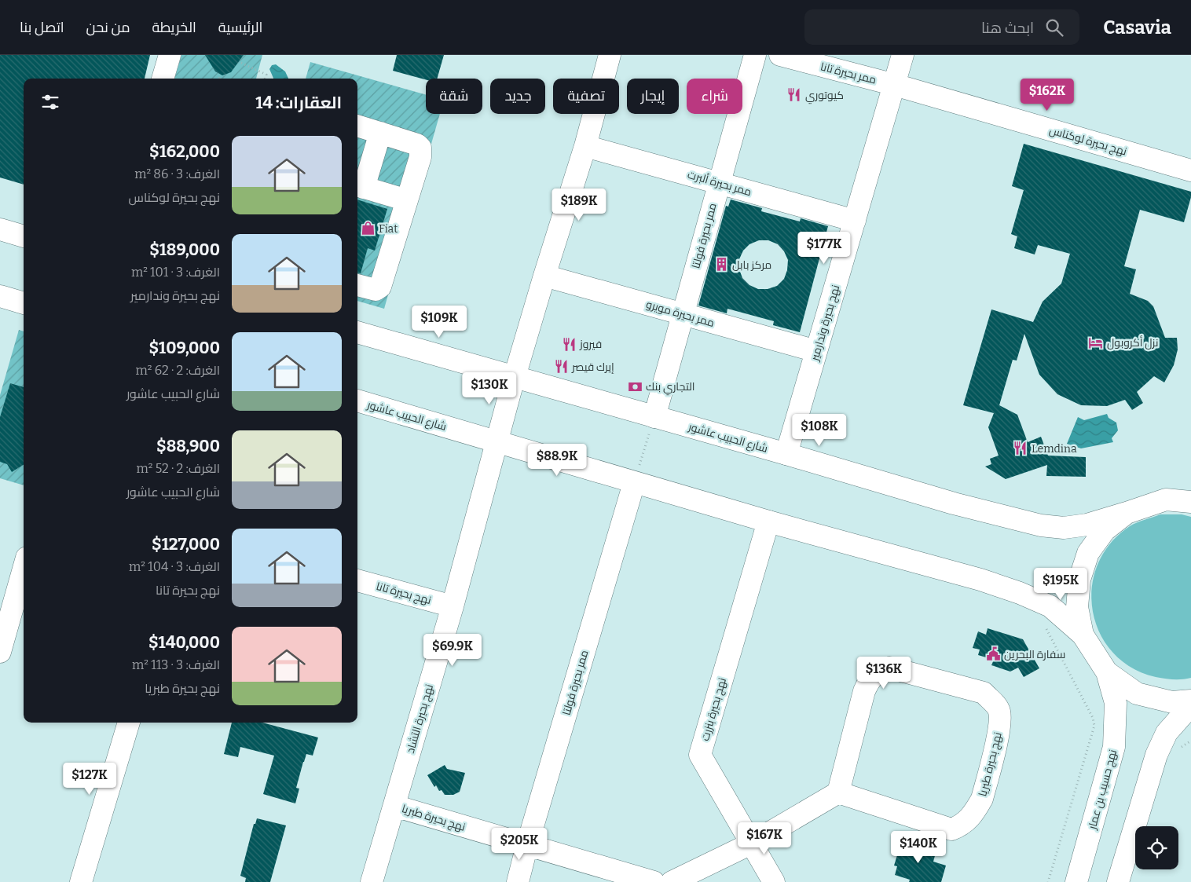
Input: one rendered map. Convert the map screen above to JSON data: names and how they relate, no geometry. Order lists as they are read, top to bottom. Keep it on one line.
{"streets":{"street":["ممر بحيرة تانا","نهج بحيرة لوكناس","ممر بحيرة ألبرت","ممر بحيرة فولتا","ممر بحيرة مويرو","نهج بحيرة وندارمير","شارع الحبيب عاشور","نهج بحيرة تانا","نهج بحيرة بنزرت","نهج بحيرة التشاد","نهج بحيرة طبريا","نهج حسيب بن عمار"]},"crossings":[["ممر بحيرة تانا","نهج بحيرة لوكناس"],["ممر بحيرة تانا","نهج بحيرة وندارمير"],["نهج بحيرة لوكناس","نهج بحيرة وندارمير"],["ممر بحيرة ألبرت","ممر بحيرة فولتا"],["ممر بحيرة ألبرت","نهج بحيرة وندارمير"],["ممر بحيرة فولتا","ممر بحيرة مويرو"],["ممر بحيرة فولتا","شارع الحبيب عاشور"],["ممر بحيرة فولتا","نهج بحيرة طبريا"],["ممر بحيرة مويرو","نهج بحيرة وندارمير"],["نهج بحيرة وندارمير","شارع الحبيب عاشور"],["شارع الحبيب عاشور","نهج بحيرة بنزرت"],["شارع الحبيب عاشور","نهج بحيرة التشاد"],["نهج بحيرة تانا","نهج بحيرة التشاد"],["نهج بحيرة التشاد","نهج بحيرة طبريا"]],"places":{"restaurant":["كيوتوري","فيروز","إيرك قيصر","Lemdina"],"shop":["Fiat"],"building":["مركز بابل"],"hotel":["نزل أكروبول"],"bank":["التجاري بنك"],"public building":["سفارة البحرين"]},"page":{"header":"Casavia","search":"ابحث هنا","nav":["الرئيسية","الخريطة","من نحن","اتصل بنا"],"price":["$162K","$189K","$177K","$109K","$130K","$108K","$88.9K","$195K","$69.9K","$136K","$127K","$167K","$205K","$140K"],"chip":["شراء","إيجار","تصفية","جديد","شقة"],"heading":"العقارات: 14","list":[{"name":"$162,000","note":"الغرف: 3 · 86 m² · نهج بحيرة لوكناس"},{"name":"$189,000","note":"الغرف: 3 · 101 m² · نهج بحيرة وندارمير"},{"name":"$109,000","note":"الغرف: 2 · 62 m² · شارع الحبيب عاشور"},{"name":"$88,900","note":"الغرف: 2 · 52 m² · شارع الحبيب عاشور"},{"name":"$127,000","note":"الغرف: 3 · 104 m² · نهج بحيرة تانا"},{"name":"$140,000","note":"الغرف: 3 · 113 m² · نهج بحيرة طبريا"}]}}
